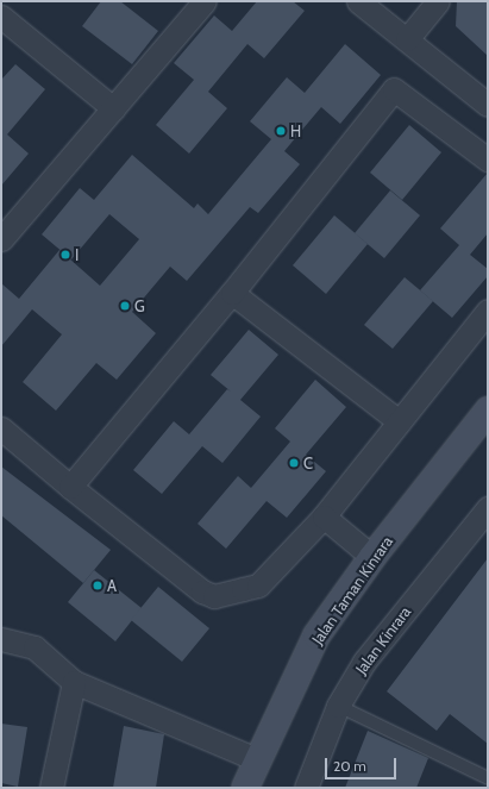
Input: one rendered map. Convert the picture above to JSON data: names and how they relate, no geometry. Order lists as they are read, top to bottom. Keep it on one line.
{"streets":{"street":["Jalan Taman Kinrara","Jalan Kinrara"]},"places":["H","I","G","C","A"],"scale_bar":"20 m"}
